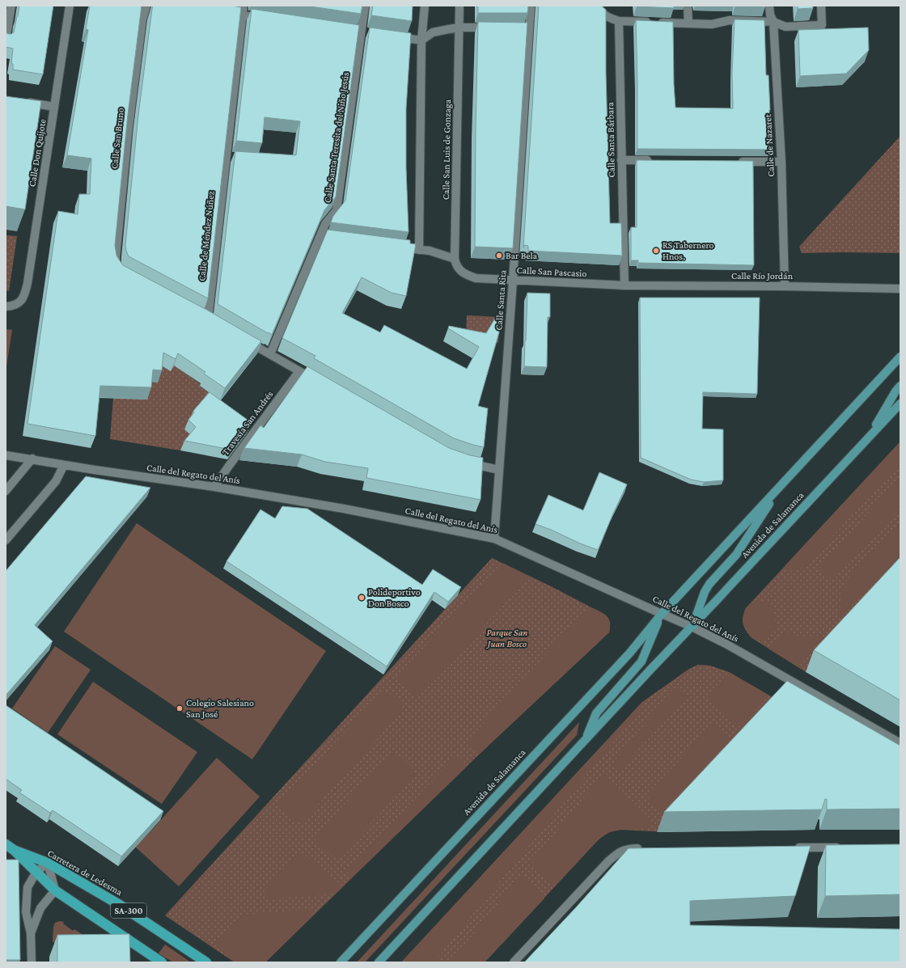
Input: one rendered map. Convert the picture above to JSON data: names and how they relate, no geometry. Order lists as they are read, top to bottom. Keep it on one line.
{"streets":{"highway":["Carretera de Ledesma","SA-300"],"main road":["Avenida de Salamanca"],"street":["Calle Santa Teresita del Niño Jesús","Calle San Bruno","Calle Santa Bárbara","Calle de Nazaret","Calle San Luis de Gonzaga","Calle Don Quijote","Calle de Méndez Núñez","Calle San Pascasio","Calle Río Jordán","Calle Santa Rita","Travesía San Andrés","Calle del Regato del Anís"]},"crossings":[["Calle Santa Bárbara","Calle San Pascasio"],["Calle Santa Bárbara","Calle Río Jordán"],["Calle de Nazaret","Calle Río Jordán"],["Calle San Luis de Gonzaga","Calle San Pascasio"],["Calle San Pascasio","Calle Río Jordán"],["Calle San Pascasio","Calle Santa Rita"],["Calle Santa Rita","Calle del Regato del Anís"],["Travesía San Andrés","Calle del Regato del Anís"],["Calle del Regato del Anís","Avenida de Salamanca"]],"parks":["Parque San Juan Bosco"],"places":["RS Tabernero Hnos.","Bar Bela","Polideportivo Don Bosco","Colegio Salesiano San José"]}
